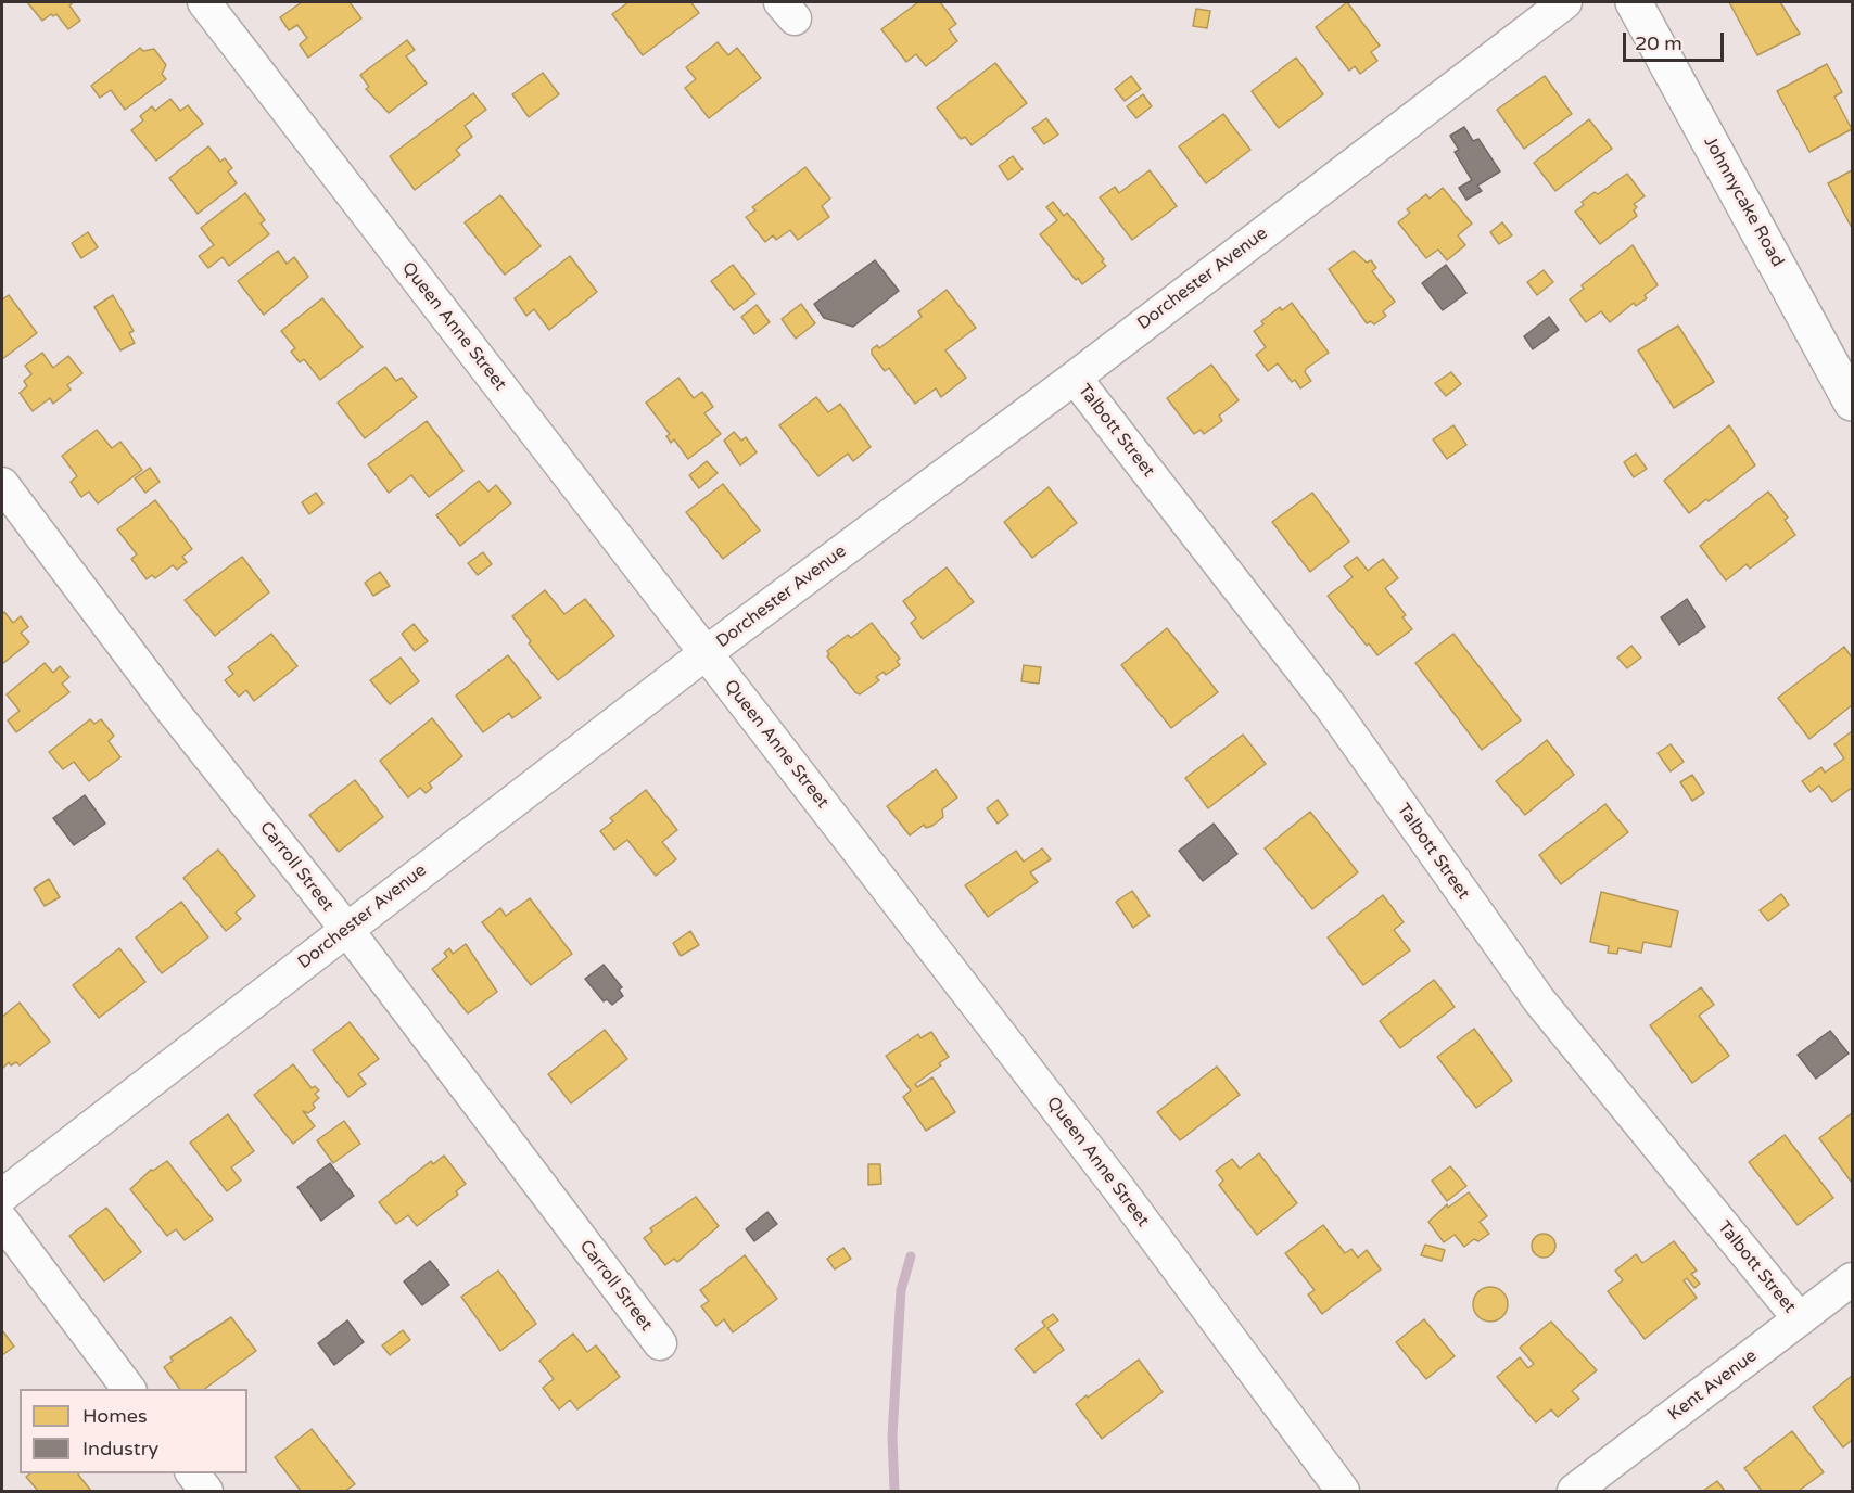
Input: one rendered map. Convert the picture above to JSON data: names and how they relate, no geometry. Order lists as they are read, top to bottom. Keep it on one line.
{"streets":{"main road":["Johnnycake Road"],"street":["Dorchester Avenue","Queen Anne Street","Talbott Street","Carroll Street","Kent Avenue"]},"crossings":[["Dorchester Avenue","Queen Anne Street"],["Dorchester Avenue","Talbott Street"],["Dorchester Avenue","Carroll Street"],["Talbott Street","Kent Avenue"]],"legend":["Homes","Industry"],"scale_bar":"20 m"}
